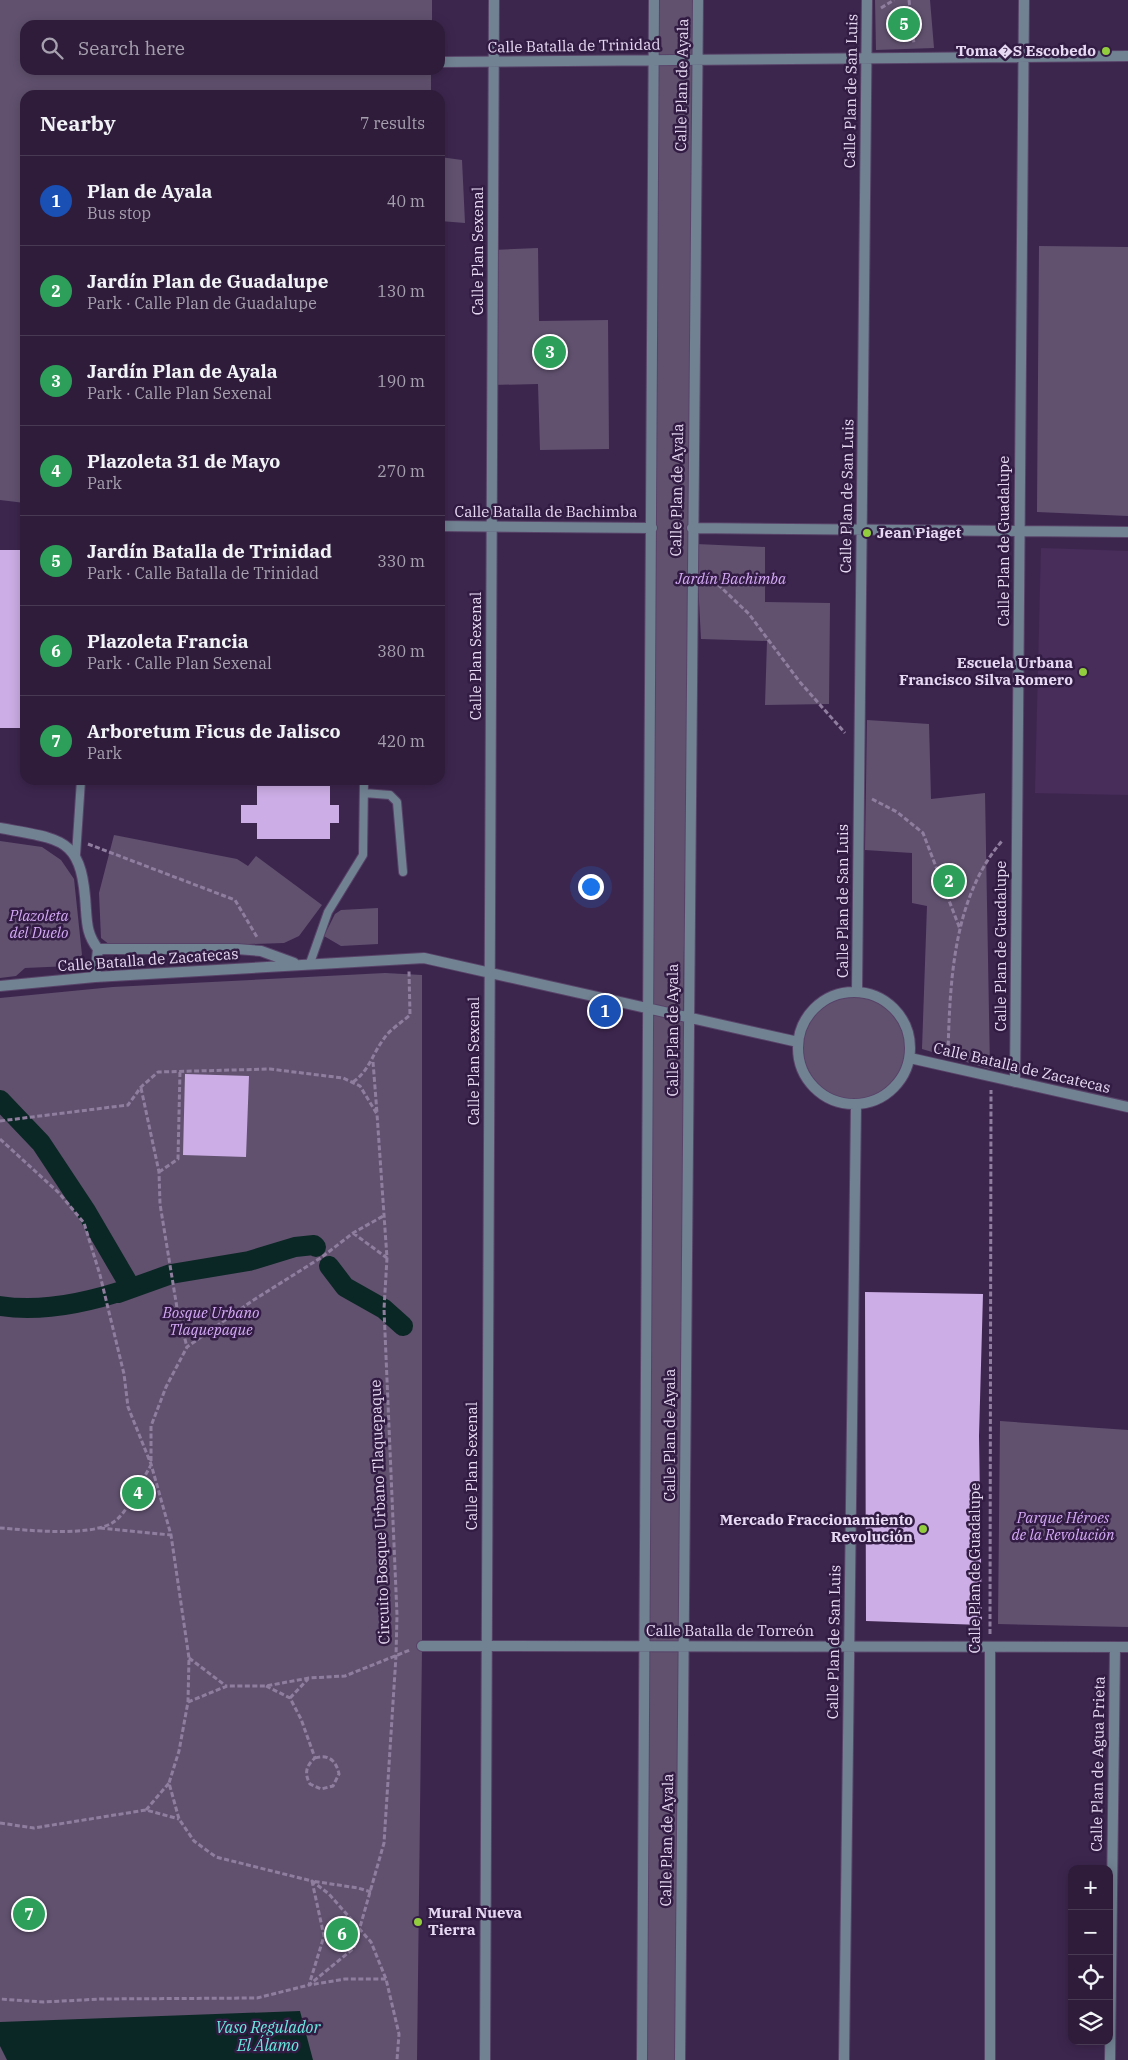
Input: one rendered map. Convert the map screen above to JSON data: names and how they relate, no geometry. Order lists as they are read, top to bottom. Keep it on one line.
{"streets":{"street":["Calle Batalla de Trinidad","Calle Plan de Ayala","Calle Plan de San Luis","Calle Plan Sexenal","Calle Batalla de Bachimba","Calle Plan de Guadalupe","Calle Batalla de Zacatecas","Calle Batalla de Torreón","Calle Plan de Agua Prieta"],"path":["Circuito Bosque Urbano Tlaquepaque"]},"crossings":[["Calle Batalla de Trinidad","Calle Plan de Ayala"],["Calle Batalla de Trinidad","Calle Plan de San Luis"],["Calle Batalla de Trinidad","Calle Plan Sexenal"],["Calle Batalla de Trinidad","Calle Plan de Guadalupe"],["Calle Plan de Ayala","Calle Batalla de Bachimba"],["Calle Plan de Ayala","Calle Batalla de Zacatecas"],["Calle Plan de Ayala","Calle Batalla de Torreón"],["Calle Plan de San Luis","Calle Batalla de Zacatecas"],["Calle Plan de San Luis","Calle Batalla de Torreón"],["Calle Plan Sexenal","Calle Batalla de Bachimba"],["Calle Plan Sexenal","Calle Batalla de Zacatecas"],["Calle Plan Sexenal","Calle Batalla de Torreón"],["Calle Plan de Guadalupe","Calle Batalla de Zacatecas"],["Calle Plan de Guadalupe","Calle Batalla de Torreón"],["Calle Batalla de Torreón","Calle Plan de Agua Prieta"]],"water":["Vaso Regulador El Álamo"],"parks":["Jardín Bachimba","Plazoleta del Duelo","Bosque Urbano Tlaquepaque","Parque Héroes de la Revolución"],"places":["Toma�S Escobedo","Jean Piaget","Escuela Urbana Francisco Silva Romero","Mercado Fraccionamiento Revolución","Mural Nueva Tierra"],"page":{"pins":["5","3","2","1","4","7","6"],"search":"Search here","heading":["Nearby","7 results"],"list":[{"mark":"1","name":"Plan de Ayala","note":"Bus stop","value":"40 m"},{"mark":"2","name":"Jardín Plan de Guadalupe","note":"Park · Calle Plan de Guadalupe","value":"130 m"},{"mark":"3","name":"Jardín Plan de Ayala","note":"Park · Calle Plan Sexenal","value":"190 m"},{"mark":"4","name":"Plazoleta 31 de Mayo","note":"Park","value":"270 m"},{"mark":"5","name":"Jardín Batalla de Trinidad","note":"Park · Calle Batalla de Trinidad","value":"330 m"},{"mark":"6","name":"Plazoleta Francia","note":"Park · Calle Plan Sexenal","value":"380 m"},{"mark":"7","name":"Arboretum Ficus de Jalisco","note":"Park","value":"420 m"}],"map_buttons":["+","−"]}}
